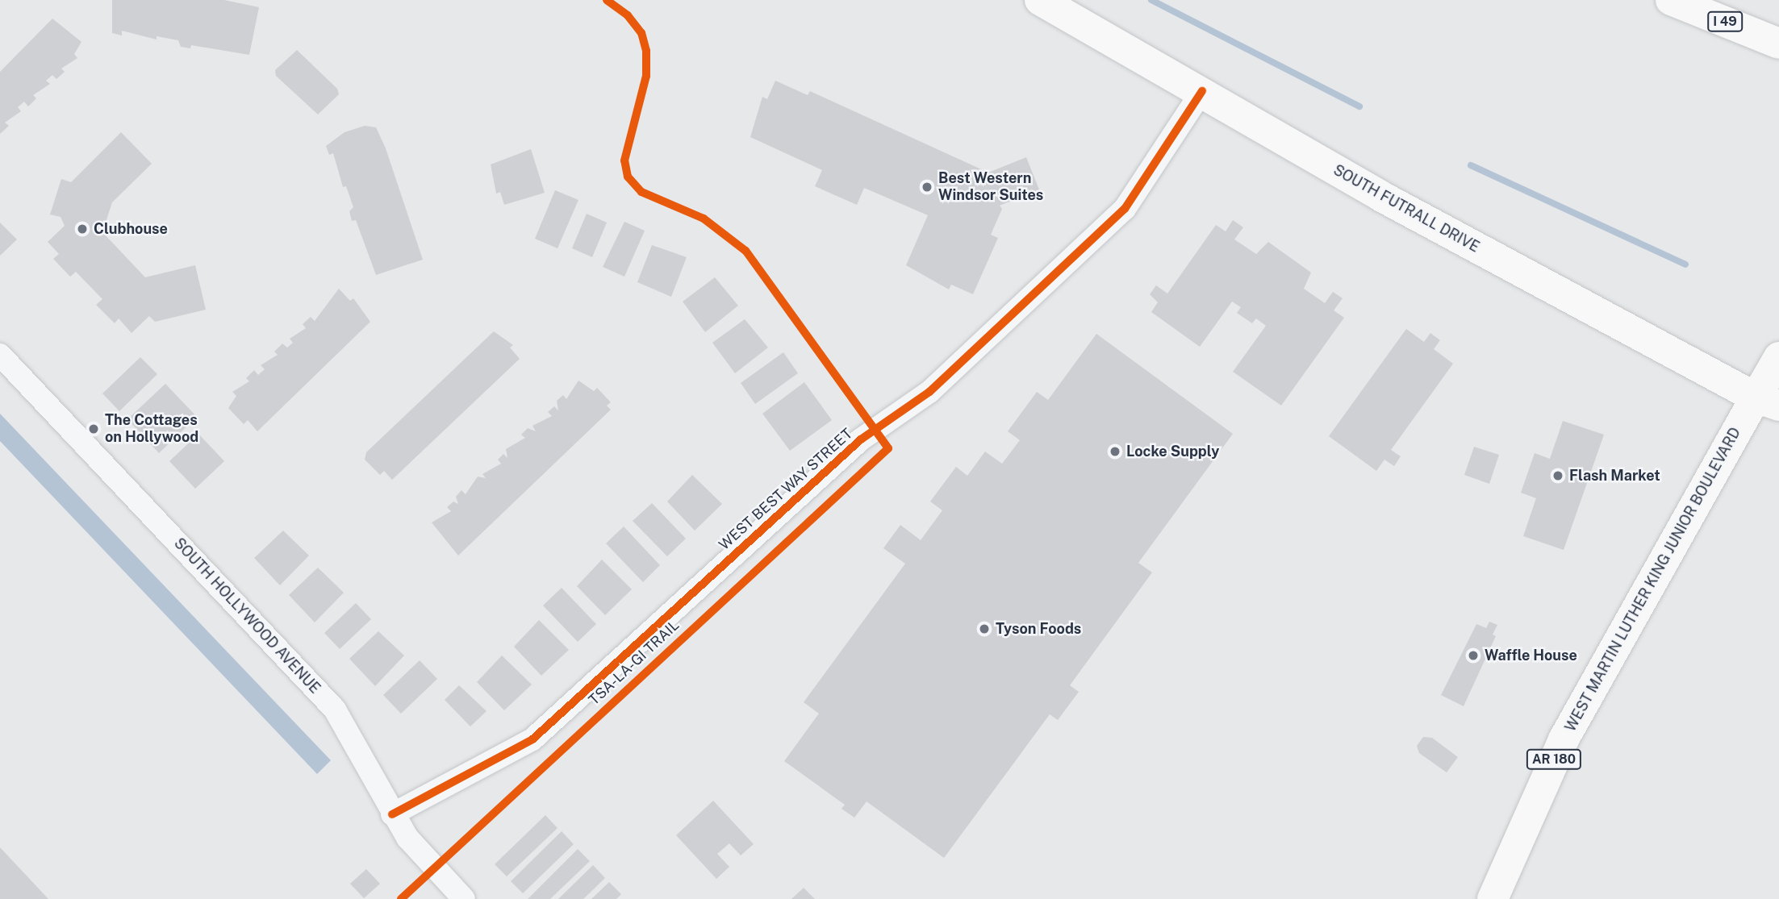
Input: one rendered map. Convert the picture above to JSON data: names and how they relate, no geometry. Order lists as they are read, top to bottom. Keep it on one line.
{"streets":{"main road":["I 49","SOUTH FUTRALL DRIVE","WEST MARTIN LUTHER KING JUNIOR BOULEVARD","AR 180"],"street":["WEST BEST WAY STREET","SOUTH HOLLYWOOD AVENUE"],"cycle path":["TSA-LA-GI TRAIL"]},"crossings":[["SOUTH FUTRALL DRIVE","WEST BEST WAY STREET"],["SOUTH FUTRALL DRIVE","WEST MARTIN LUTHER KING JUNIOR BOULEVARD"],["WEST BEST WAY STREET","SOUTH HOLLYWOOD AVENUE"]],"places":["Best Western Windsor Suites","Clubhouse","The Cottages on Hollywood","Locke Supply","Flash Market","Tyson Foods","Waffle House"]}
